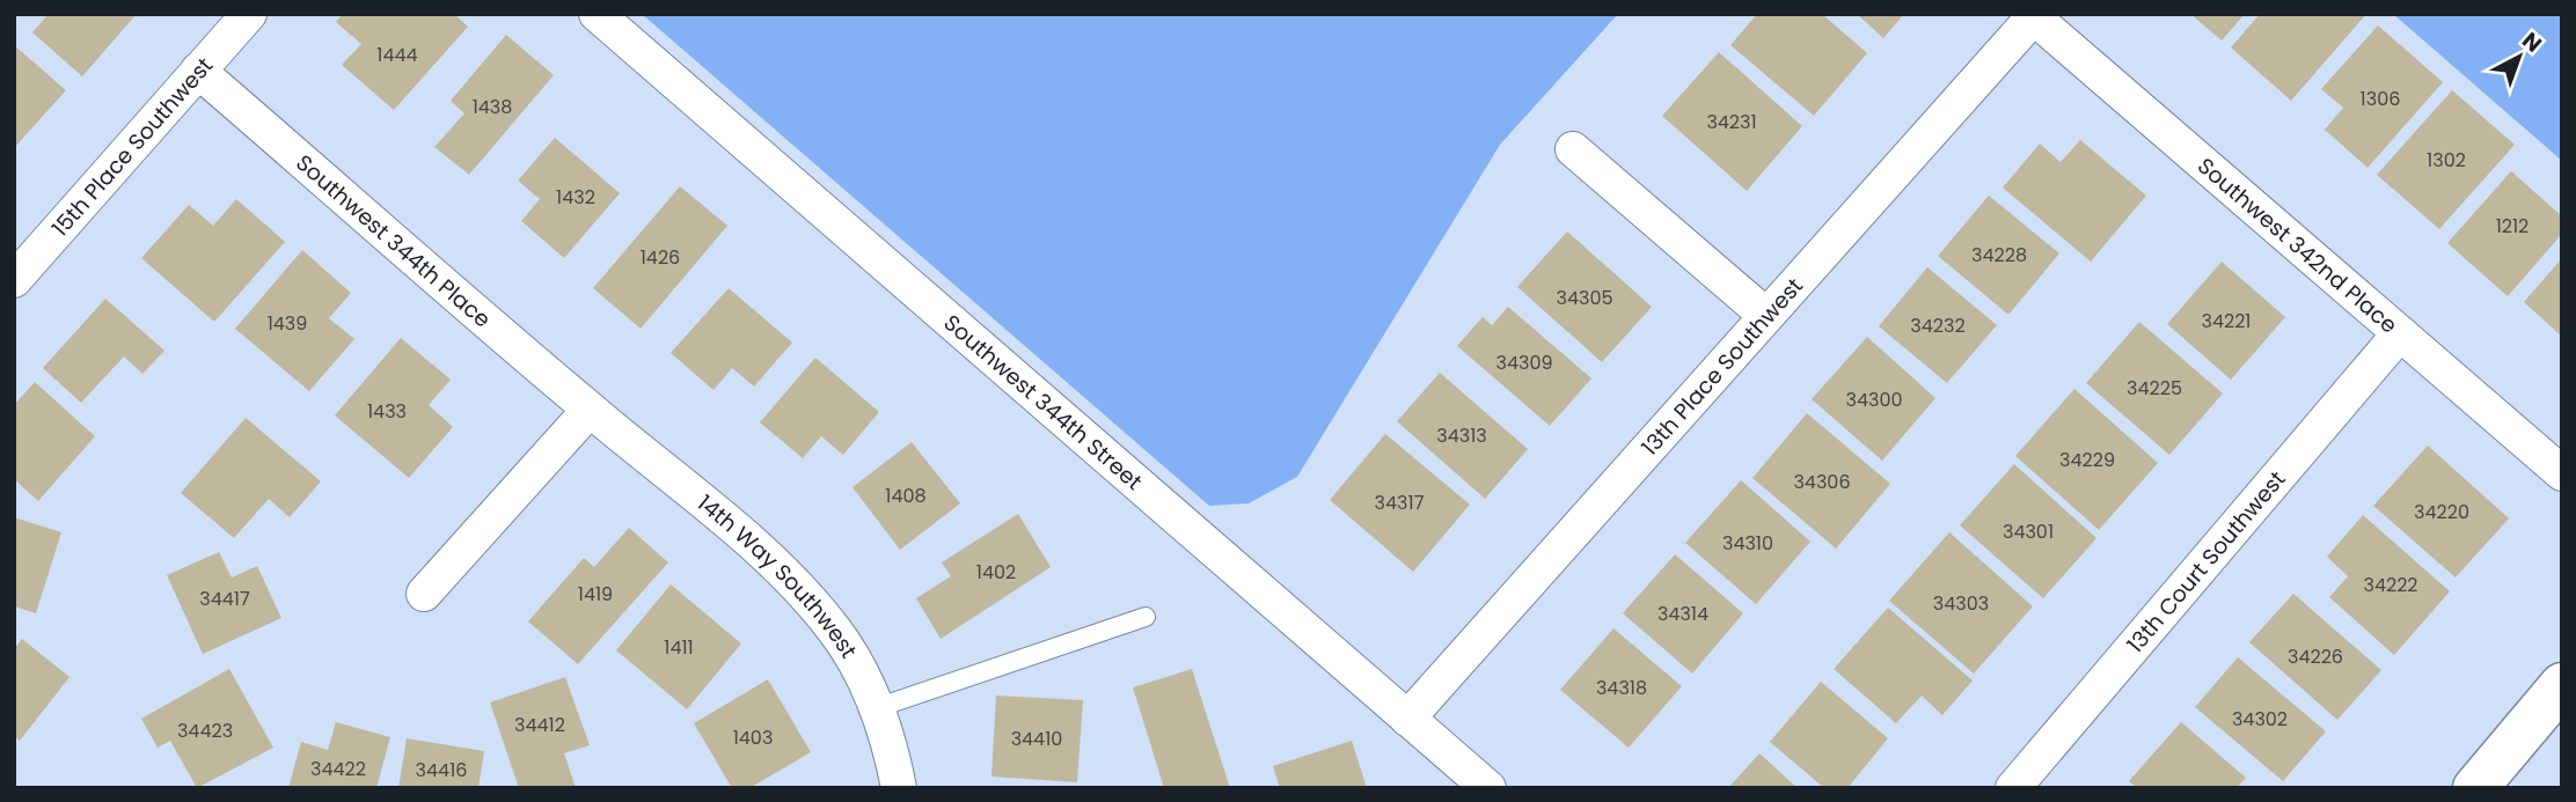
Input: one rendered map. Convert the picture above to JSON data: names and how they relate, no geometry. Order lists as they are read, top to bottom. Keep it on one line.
{"streets":{"street":["15th Place Southwest","Southwest 344th Place","Southwest 342nd Place","13th Place Southwest","Southwest 344th Street","13th Court Southwest","14th Way Southwest"]},"crossings":[["15th Place Southwest","Southwest 344th Place"],["Southwest 344th Place","14th Way Southwest"],["Southwest 342nd Place","13th Place Southwest"],["Southwest 342nd Place","13th Court Southwest"],["13th Place Southwest","Southwest 344th Street"]],"house_numbers":["1444","1306","1438","34231","1302","1432","1212","34228","1426","34305","34221","1439","34232","34309","34225","34300","1433","34313","34229","34306","1408","34317","34220","34301","34310","1402","34222","1419","34417","34303","34314","1411","34226","34318","34302","34412","34423","1403","34410","34422","34416"],"north":"top right"}
